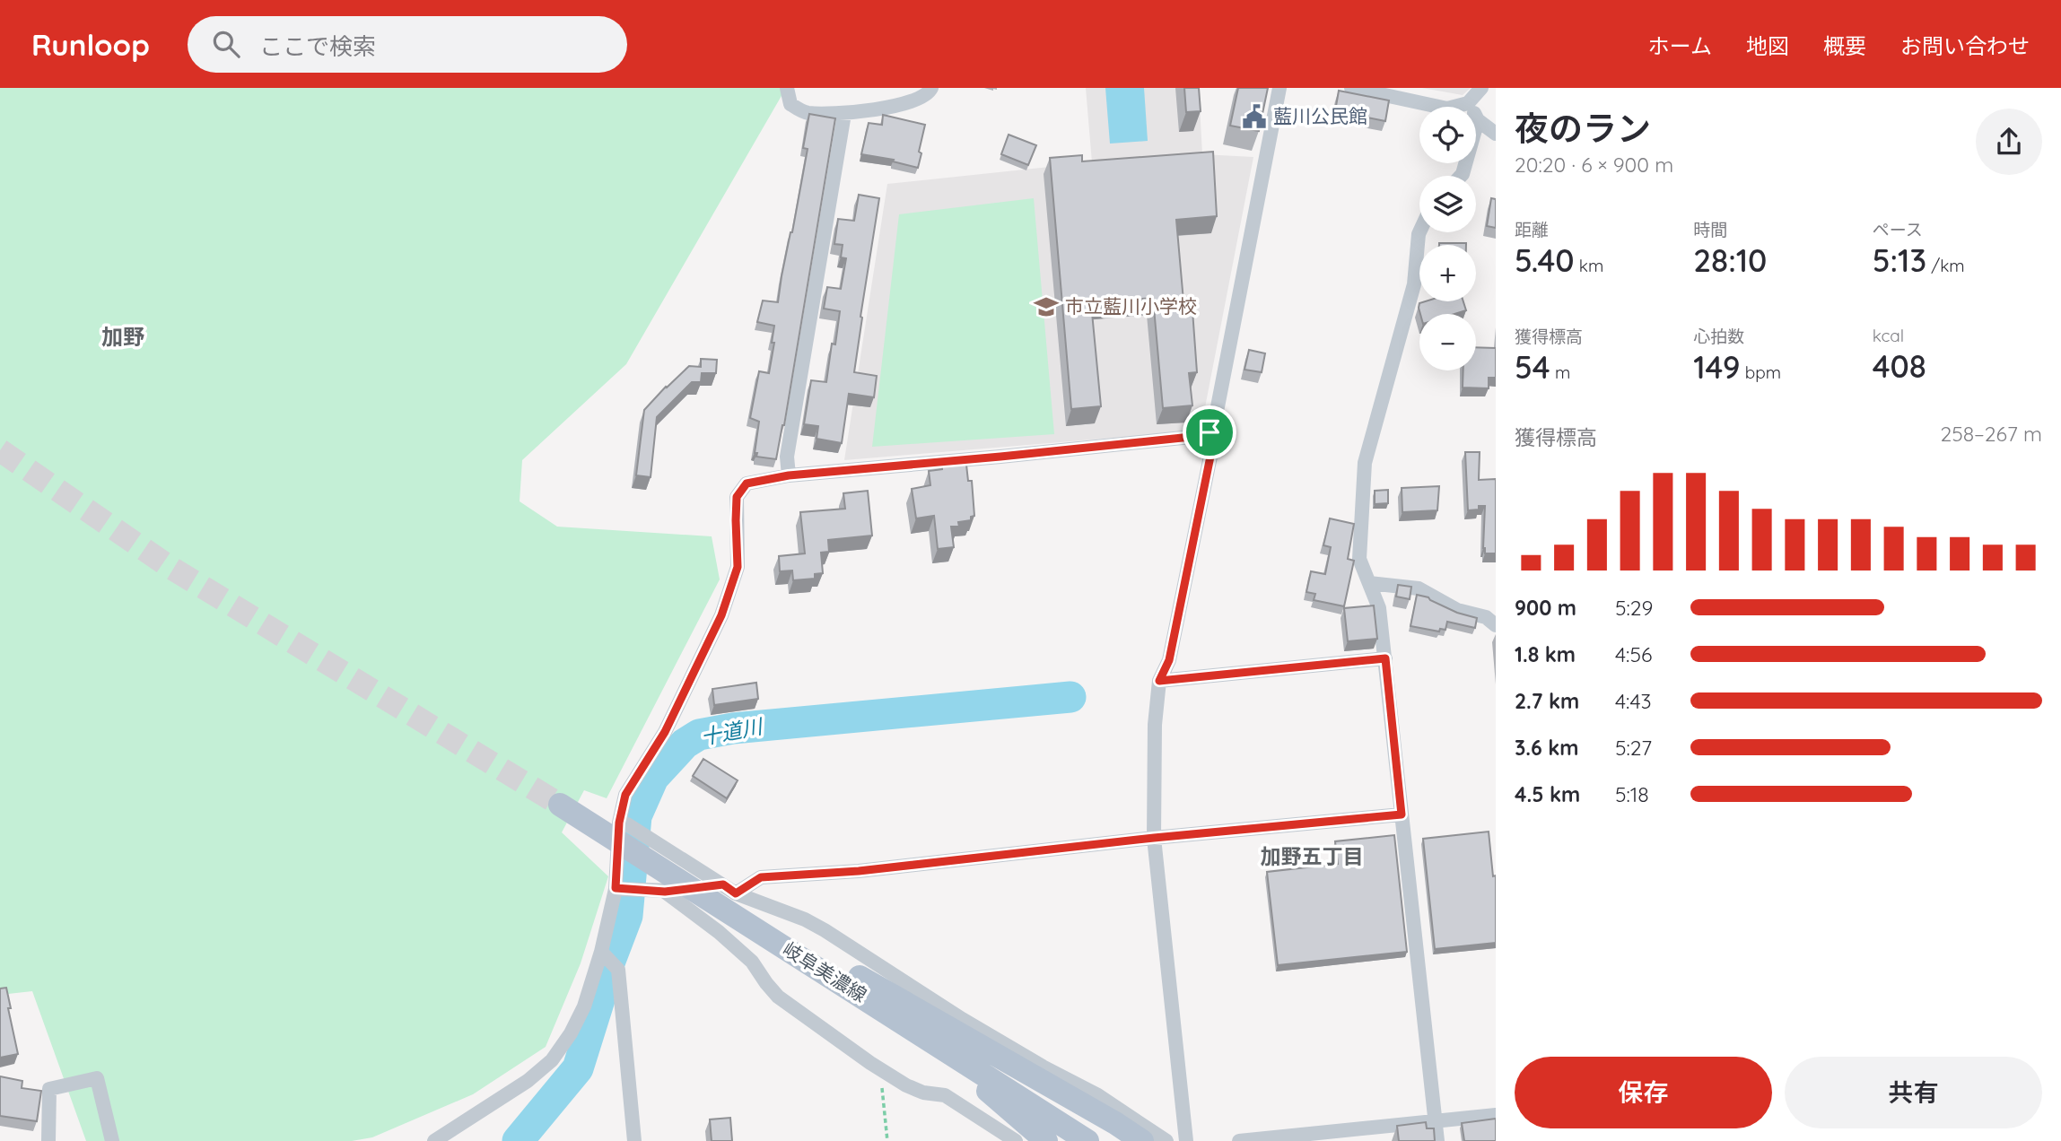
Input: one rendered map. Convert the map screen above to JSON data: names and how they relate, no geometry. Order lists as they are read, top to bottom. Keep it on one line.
{"streets":{"main road":["岐阜美濃線"]},"districts":["加野","加野五丁目"],"water":["十道川"],"places":{"public building":["藍川公民館"],"school or university":["市立藍川小学校"]},"page":{"header":"Runloop","search":"ここで検索","nav":["ホーム","地図","概要","お問い合わせ"],"heading":["夜のラン","20:20 · 6 × 900 m"],"map_buttons":["+","−"],"stats":[["距離","5.40 km"],["時間","28:10"],["ペース","5:13 /km"],["獲得標高","54 m"],["心拍数","149 bpm"],["kcal","408"]],"chart":["獲得標高","258–267 m"],"list":[{"name":"900 m","note":"5:29"},{"name":"1.8 km","note":"4:56"},{"name":"2.7 km","note":"4:43"},{"name":"3.6 km","note":"5:27"},{"name":"4.5 km","note":"5:18"}],"buttons":["保存","共有"]}}
